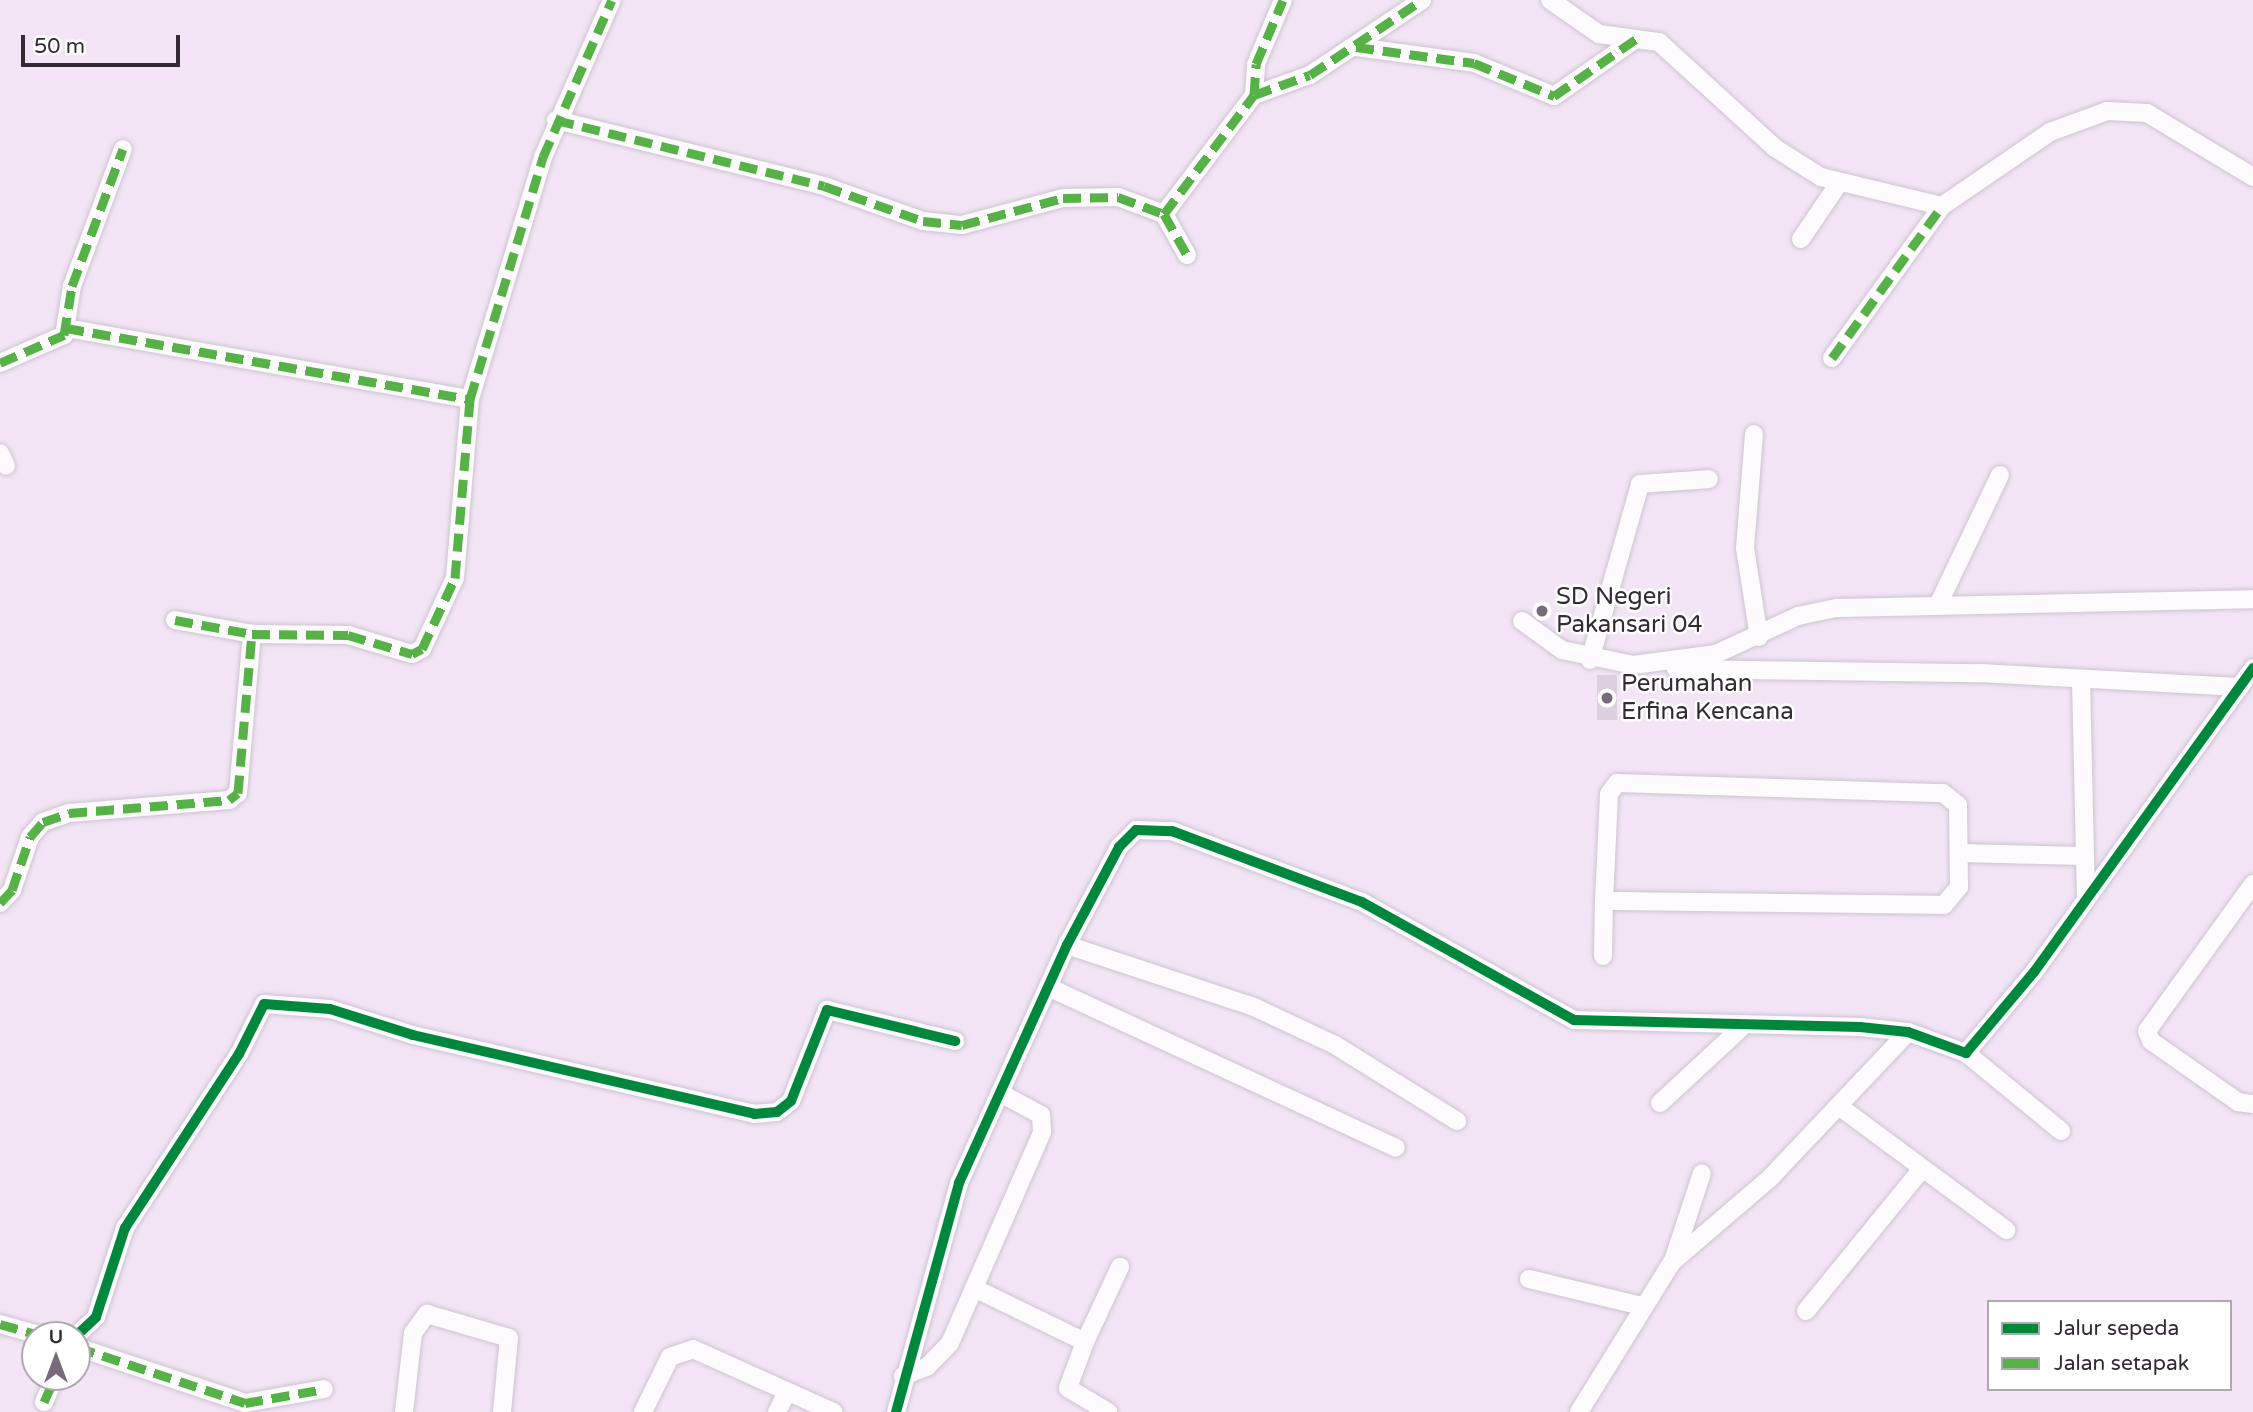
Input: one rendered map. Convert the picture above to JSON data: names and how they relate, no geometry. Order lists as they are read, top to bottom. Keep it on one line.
{"places":["SD Negeri Pakansari 04","Perumahan Erfina Kencana"],"legend":["Jalur sepeda","Jalan setapak"],"scale_bar":"50 m","north":"top"}
